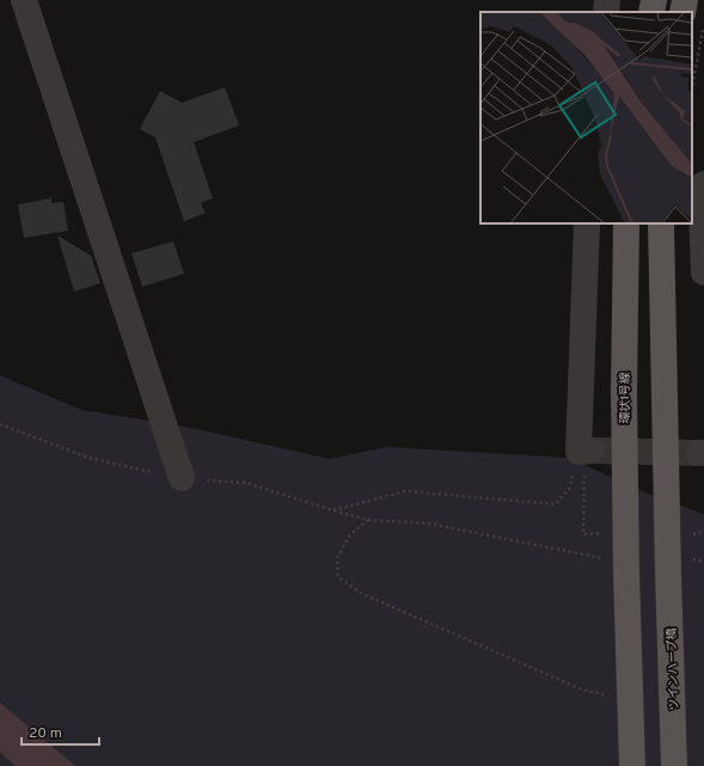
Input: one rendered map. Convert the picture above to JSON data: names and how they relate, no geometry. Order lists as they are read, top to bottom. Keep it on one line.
{"streets":{"main road":["環状1号線","ツインハープ橋"]},"scale_bar":"20 m"}
